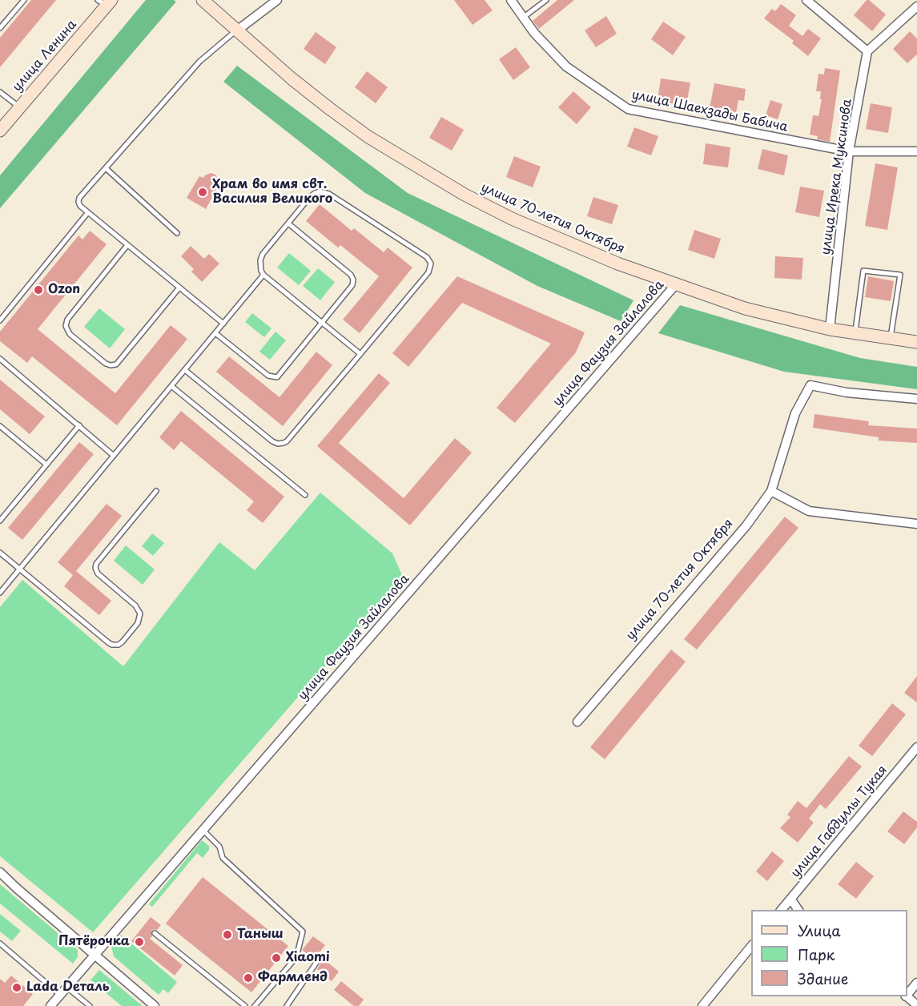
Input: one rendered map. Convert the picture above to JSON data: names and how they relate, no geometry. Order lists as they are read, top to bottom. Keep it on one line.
{"streets":{"main road":["улица Ленина","улица 70-летия Октября"],"street":["улица Шаехзады Бабича","улица Ирека Муксинова","улица Фаузия Зайлалова","улица Габдуллы Тукая"]},"crossings":[["улица Шаехзады Бабича","улица Ирека Муксинова"],["улица Ирека Муксинова","улица 70-летия Октября"],["улица 70-летия Октября","улица Фаузия Зайлалова"]],"places":["Храм во имя свт. Василия Великого","Ozon","Таныш","Пятёрочка","Xiaomi","Фармленд","Lada Dеталь"],"legend":["Улица","Парк","Здание"]}
